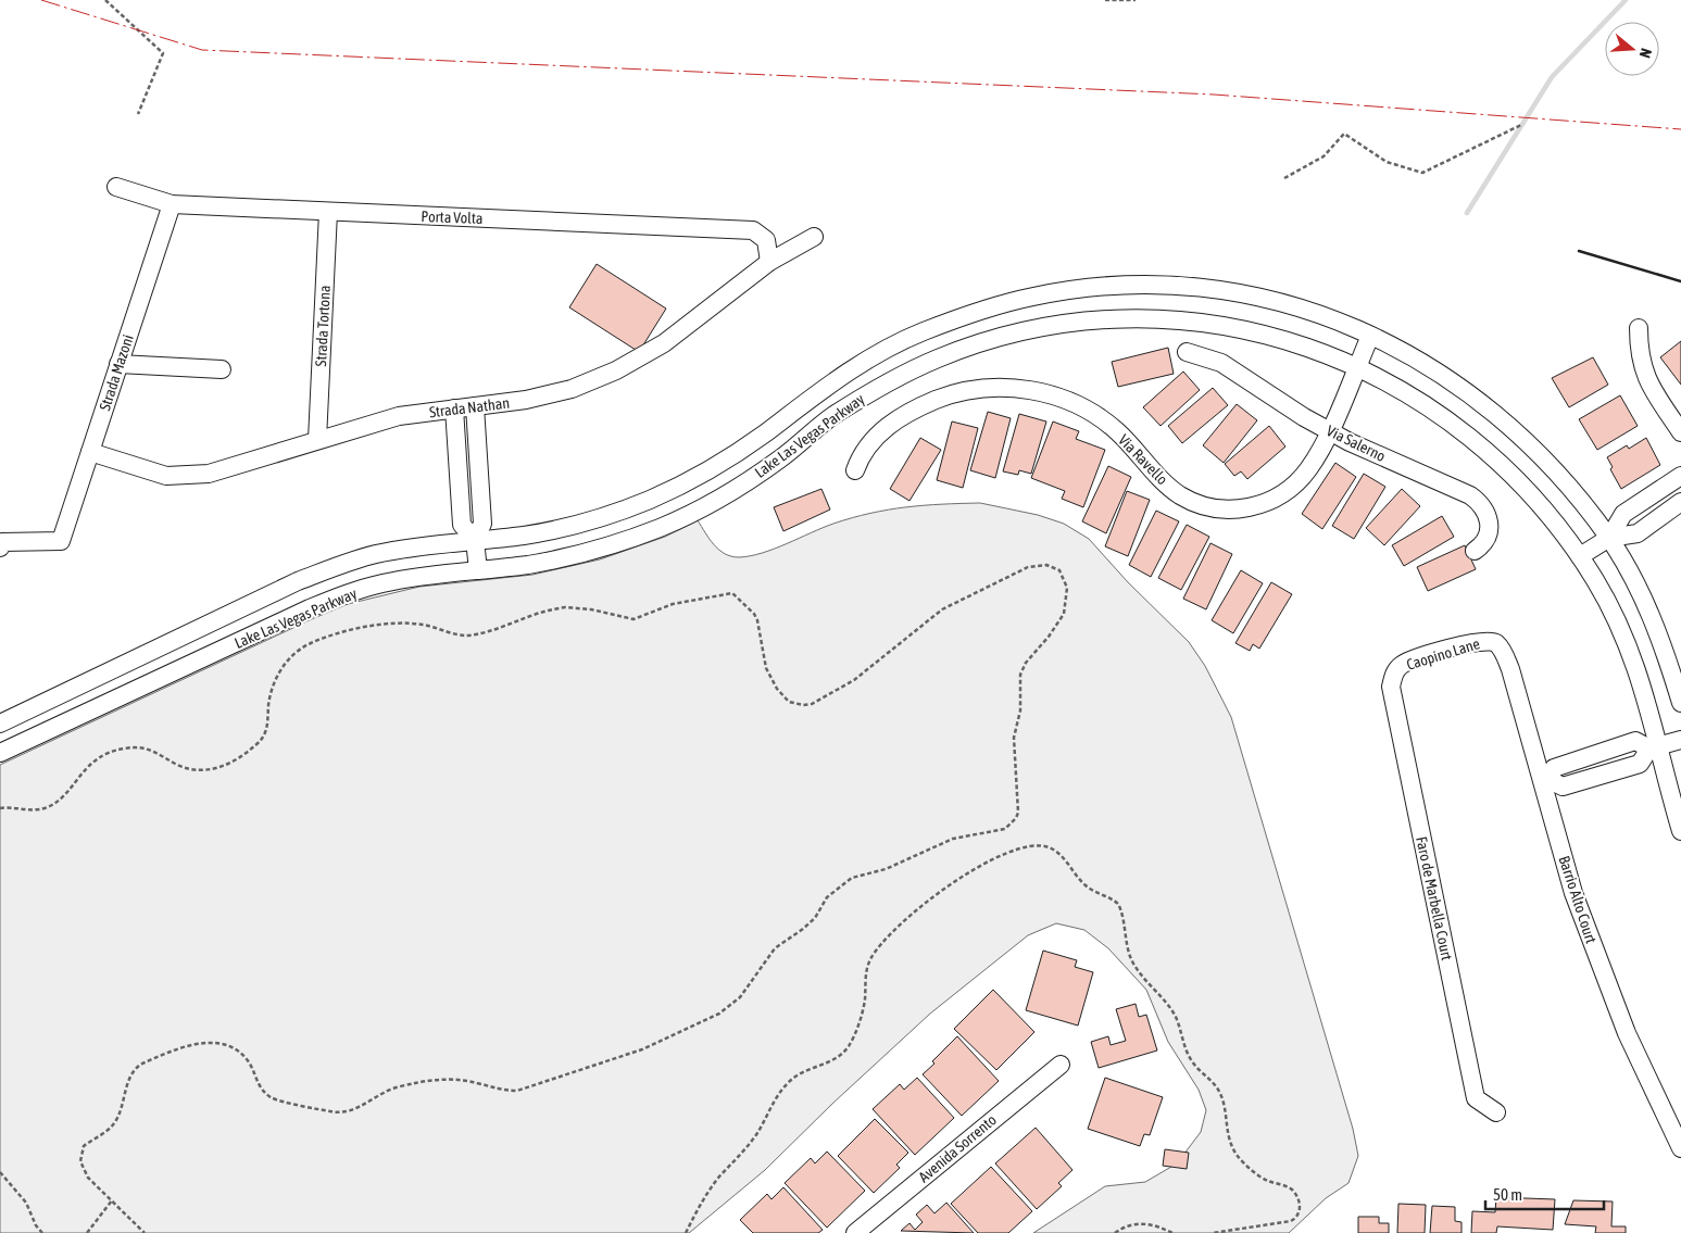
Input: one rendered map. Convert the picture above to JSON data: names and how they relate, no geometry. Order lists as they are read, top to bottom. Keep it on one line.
{"streets":{"street":["Porta Volta","Strada Tortona","Strada Mazoni","Strada Nathan","Lake Las Vegas Parkway","Via Salerno","Via Ravello","Caopino Lane","Faro de Marbella Court","Barrio Alto Court","Avenida Sorrento"]},"crossings":[["Porta Volta","Strada Tortona"],["Porta Volta","Strada Mazoni"],["Porta Volta","Strada Nathan"],["Strada Tortona","Strada Nathan"],["Strada Mazoni","Strada Nathan"],["Lake Las Vegas Parkway","Via Ravello"],["Via Salerno","Via Ravello"],["Caopino Lane","Faro de Marbella Court"],["Caopino Lane","Barrio Alto Court"]],"scale_bar":"50 m","north":"right"}
